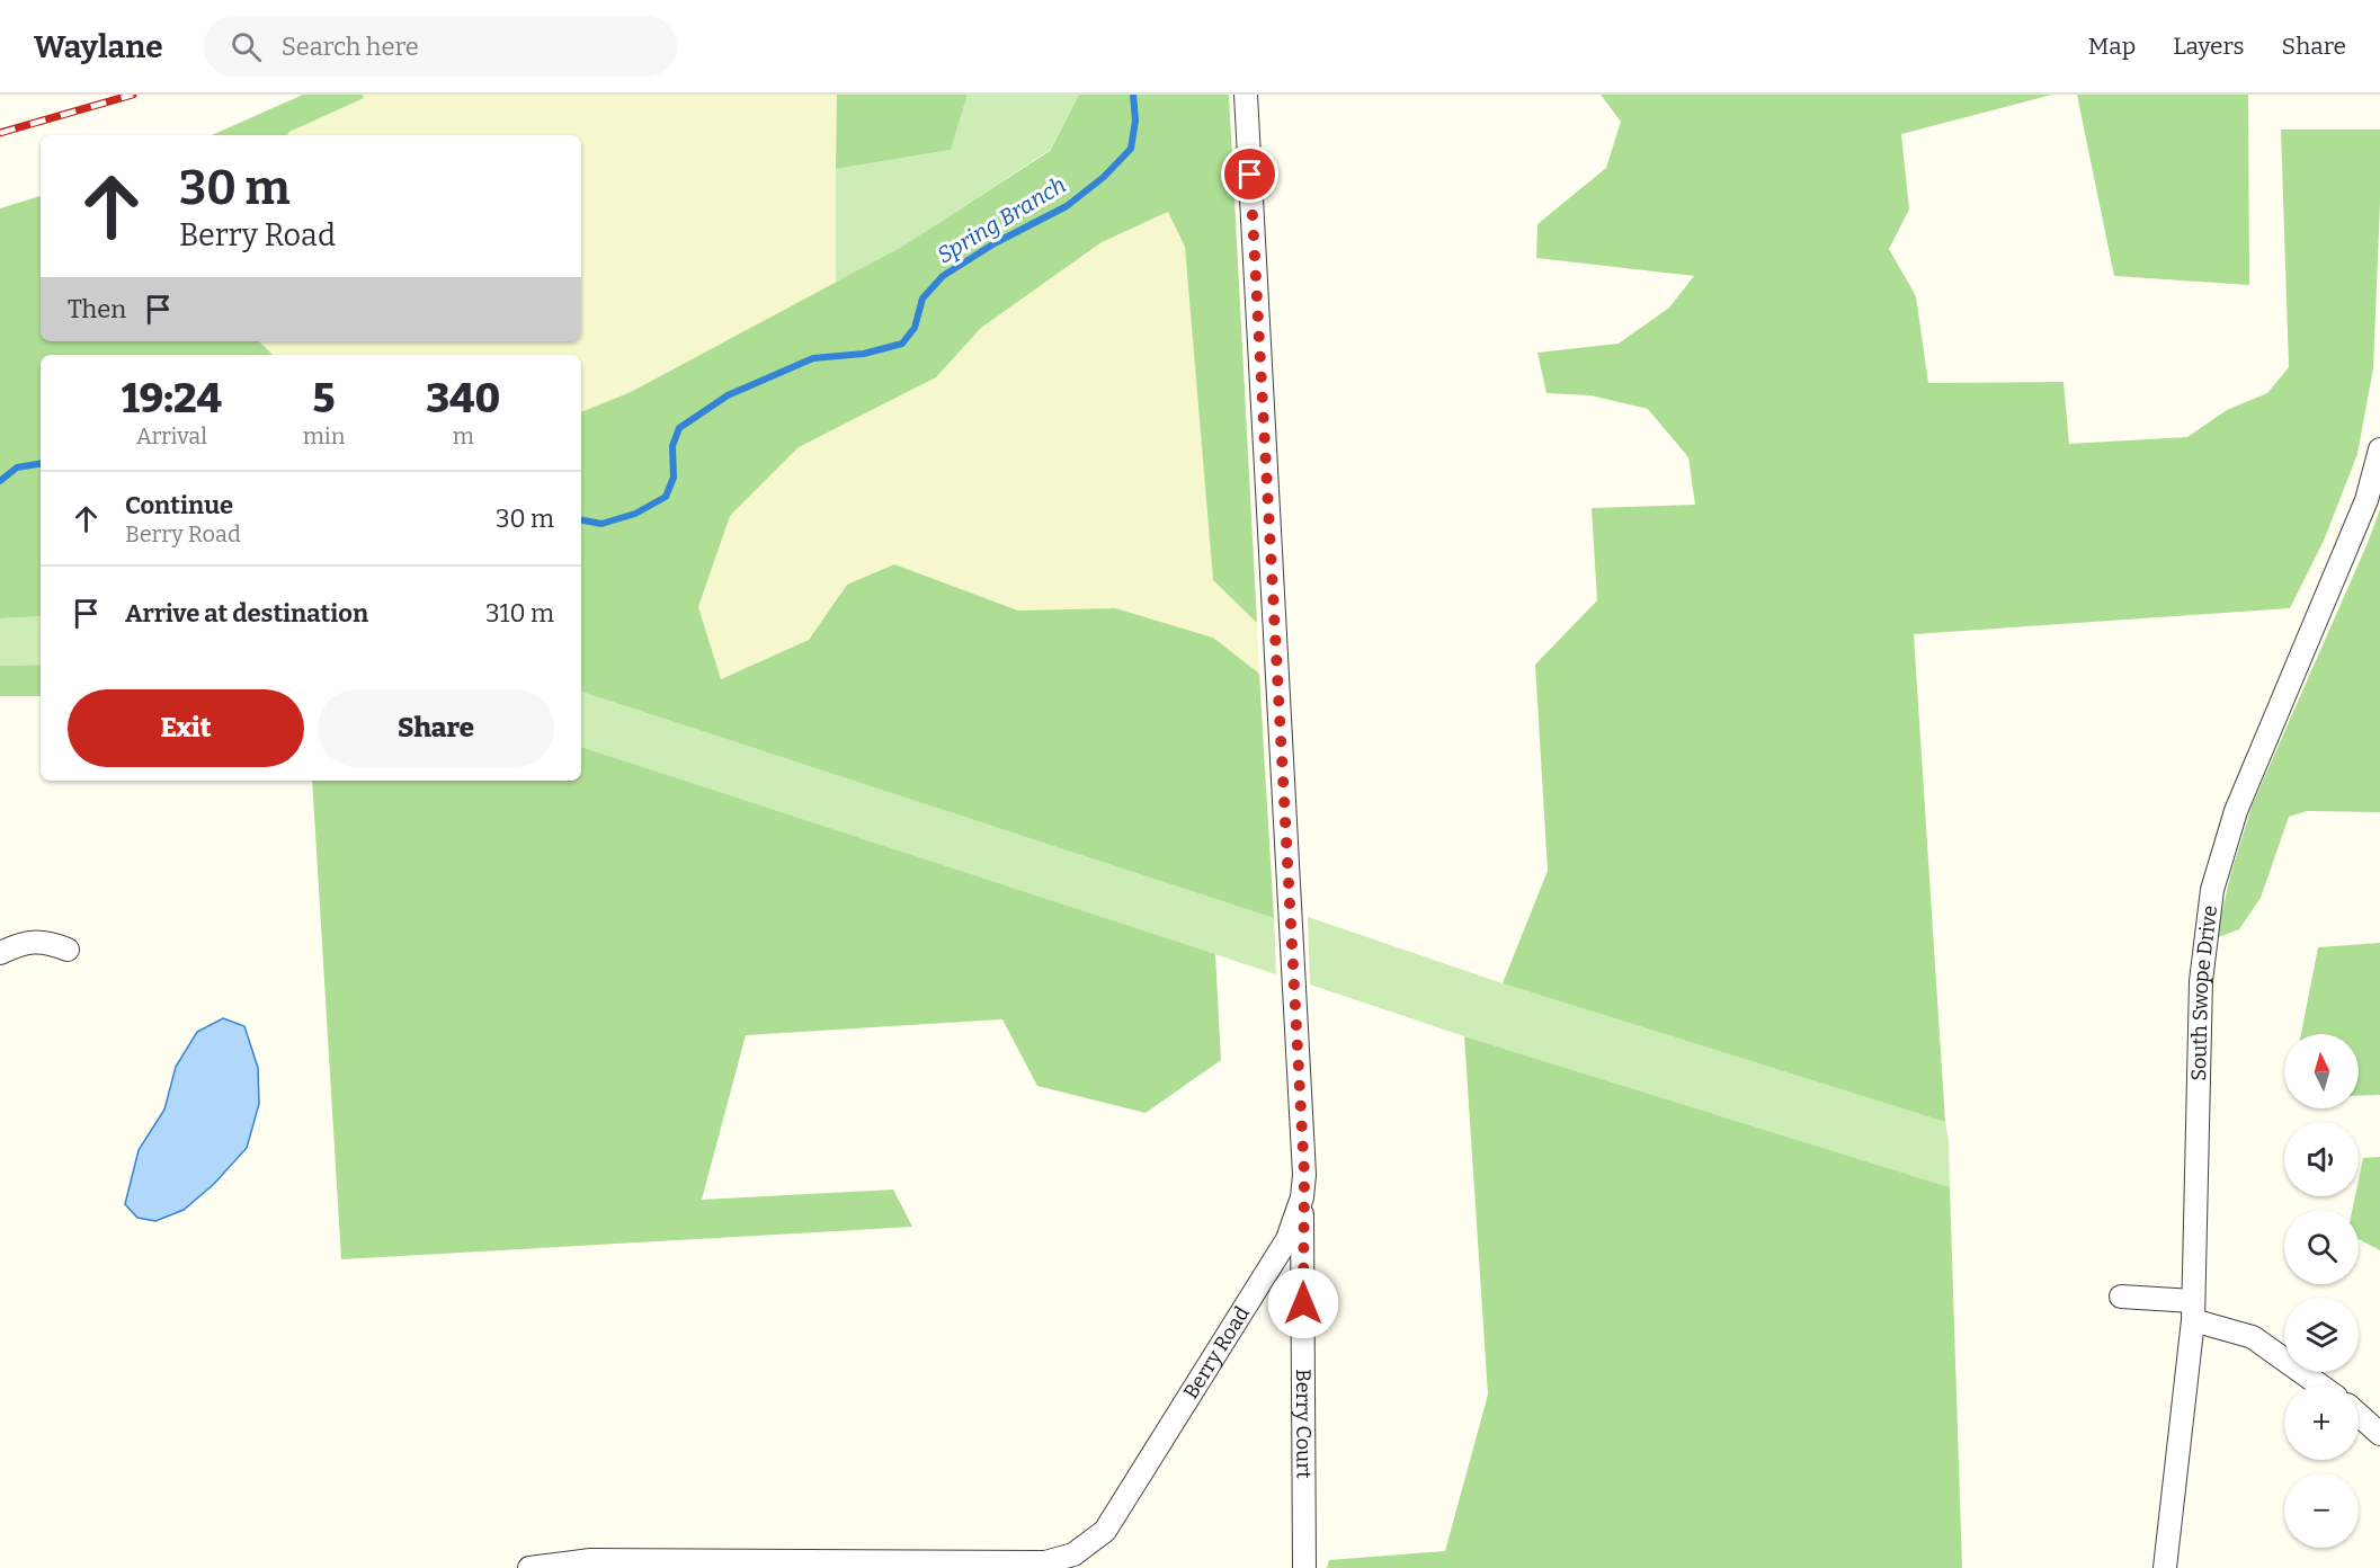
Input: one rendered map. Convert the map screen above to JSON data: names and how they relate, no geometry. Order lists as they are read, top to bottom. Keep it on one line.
{"streets":{"street":["South Swope Drive","Berry Road","Berry Court"]},"crossings":[["Berry Road","Berry Court"]],"water":["Spring Branch"],"north":"top","page":{"header":"Waylane","search":"Search here","nav":["Map","Layers","Share"],"turn":["30 m","Berry Road"],"then":"Then","eta":["19:24","Arrival","5","min","340","m"],"list":[{"name":"Continue","note":"Berry Road","value":"30 m"},{"name":"Arrive at destination","value":"310 m"}],"buttons":["Exit","Share"],"map_buttons":["+","−"]}}
